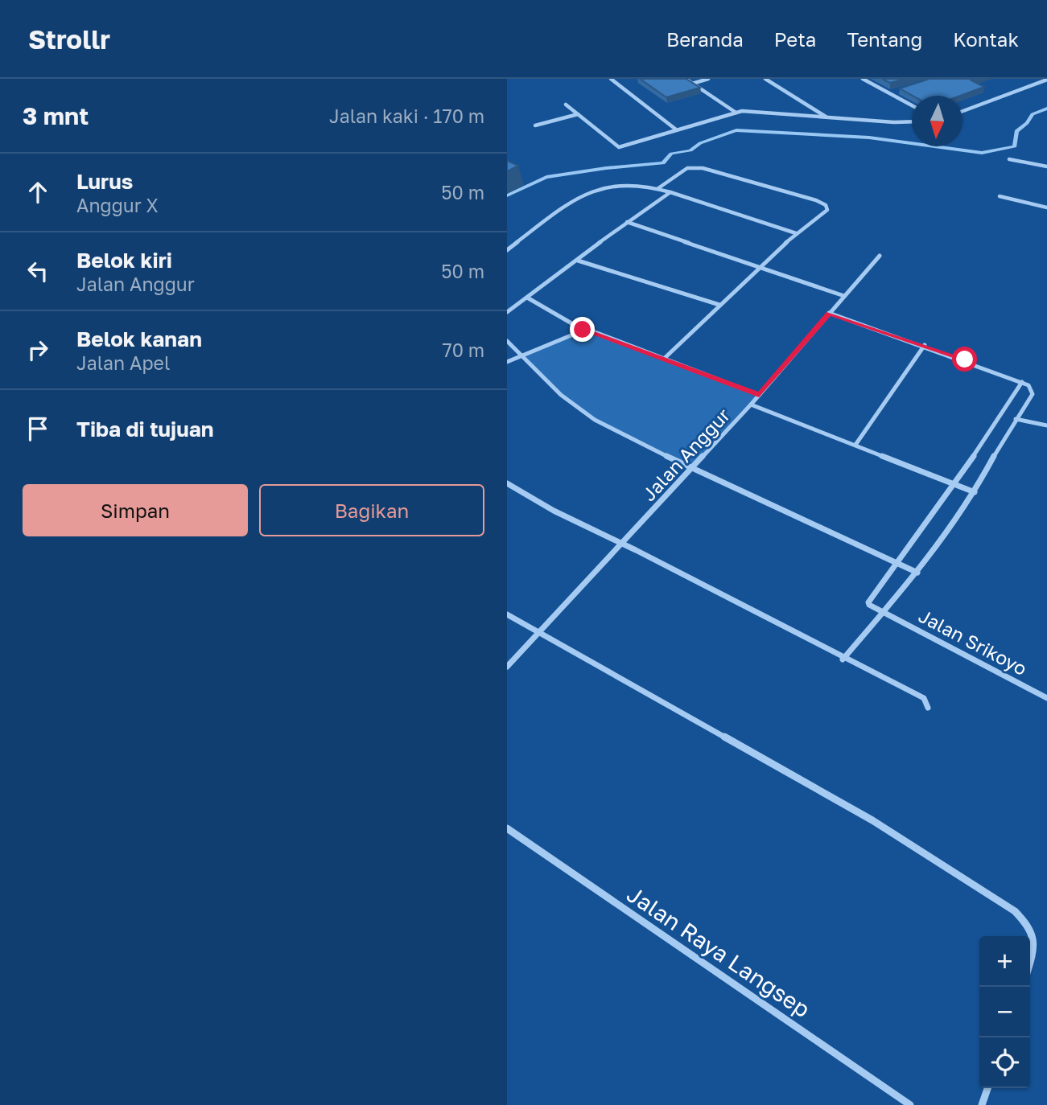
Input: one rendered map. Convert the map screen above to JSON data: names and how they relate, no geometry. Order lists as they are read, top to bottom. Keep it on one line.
{"streets":{"street":["Jalan Anggur","Jalan Srikoyo","Jalan Raya Langsep"]},"north":"bottom","page":{"header":"Strollr","nav":["Beranda","Peta","Tentang","Kontak"],"heading":["3 mnt","Jalan kaki · 170 m"],"list":[["Lurus","Anggur X","50 m"],["Belok kiri","Jalan Anggur","50 m"],["Belok kanan","Jalan Apel","70 m"],"Tiba di tujuan"],"buttons":["Simpan","Bagikan"],"map_buttons":["+","−"]}}
